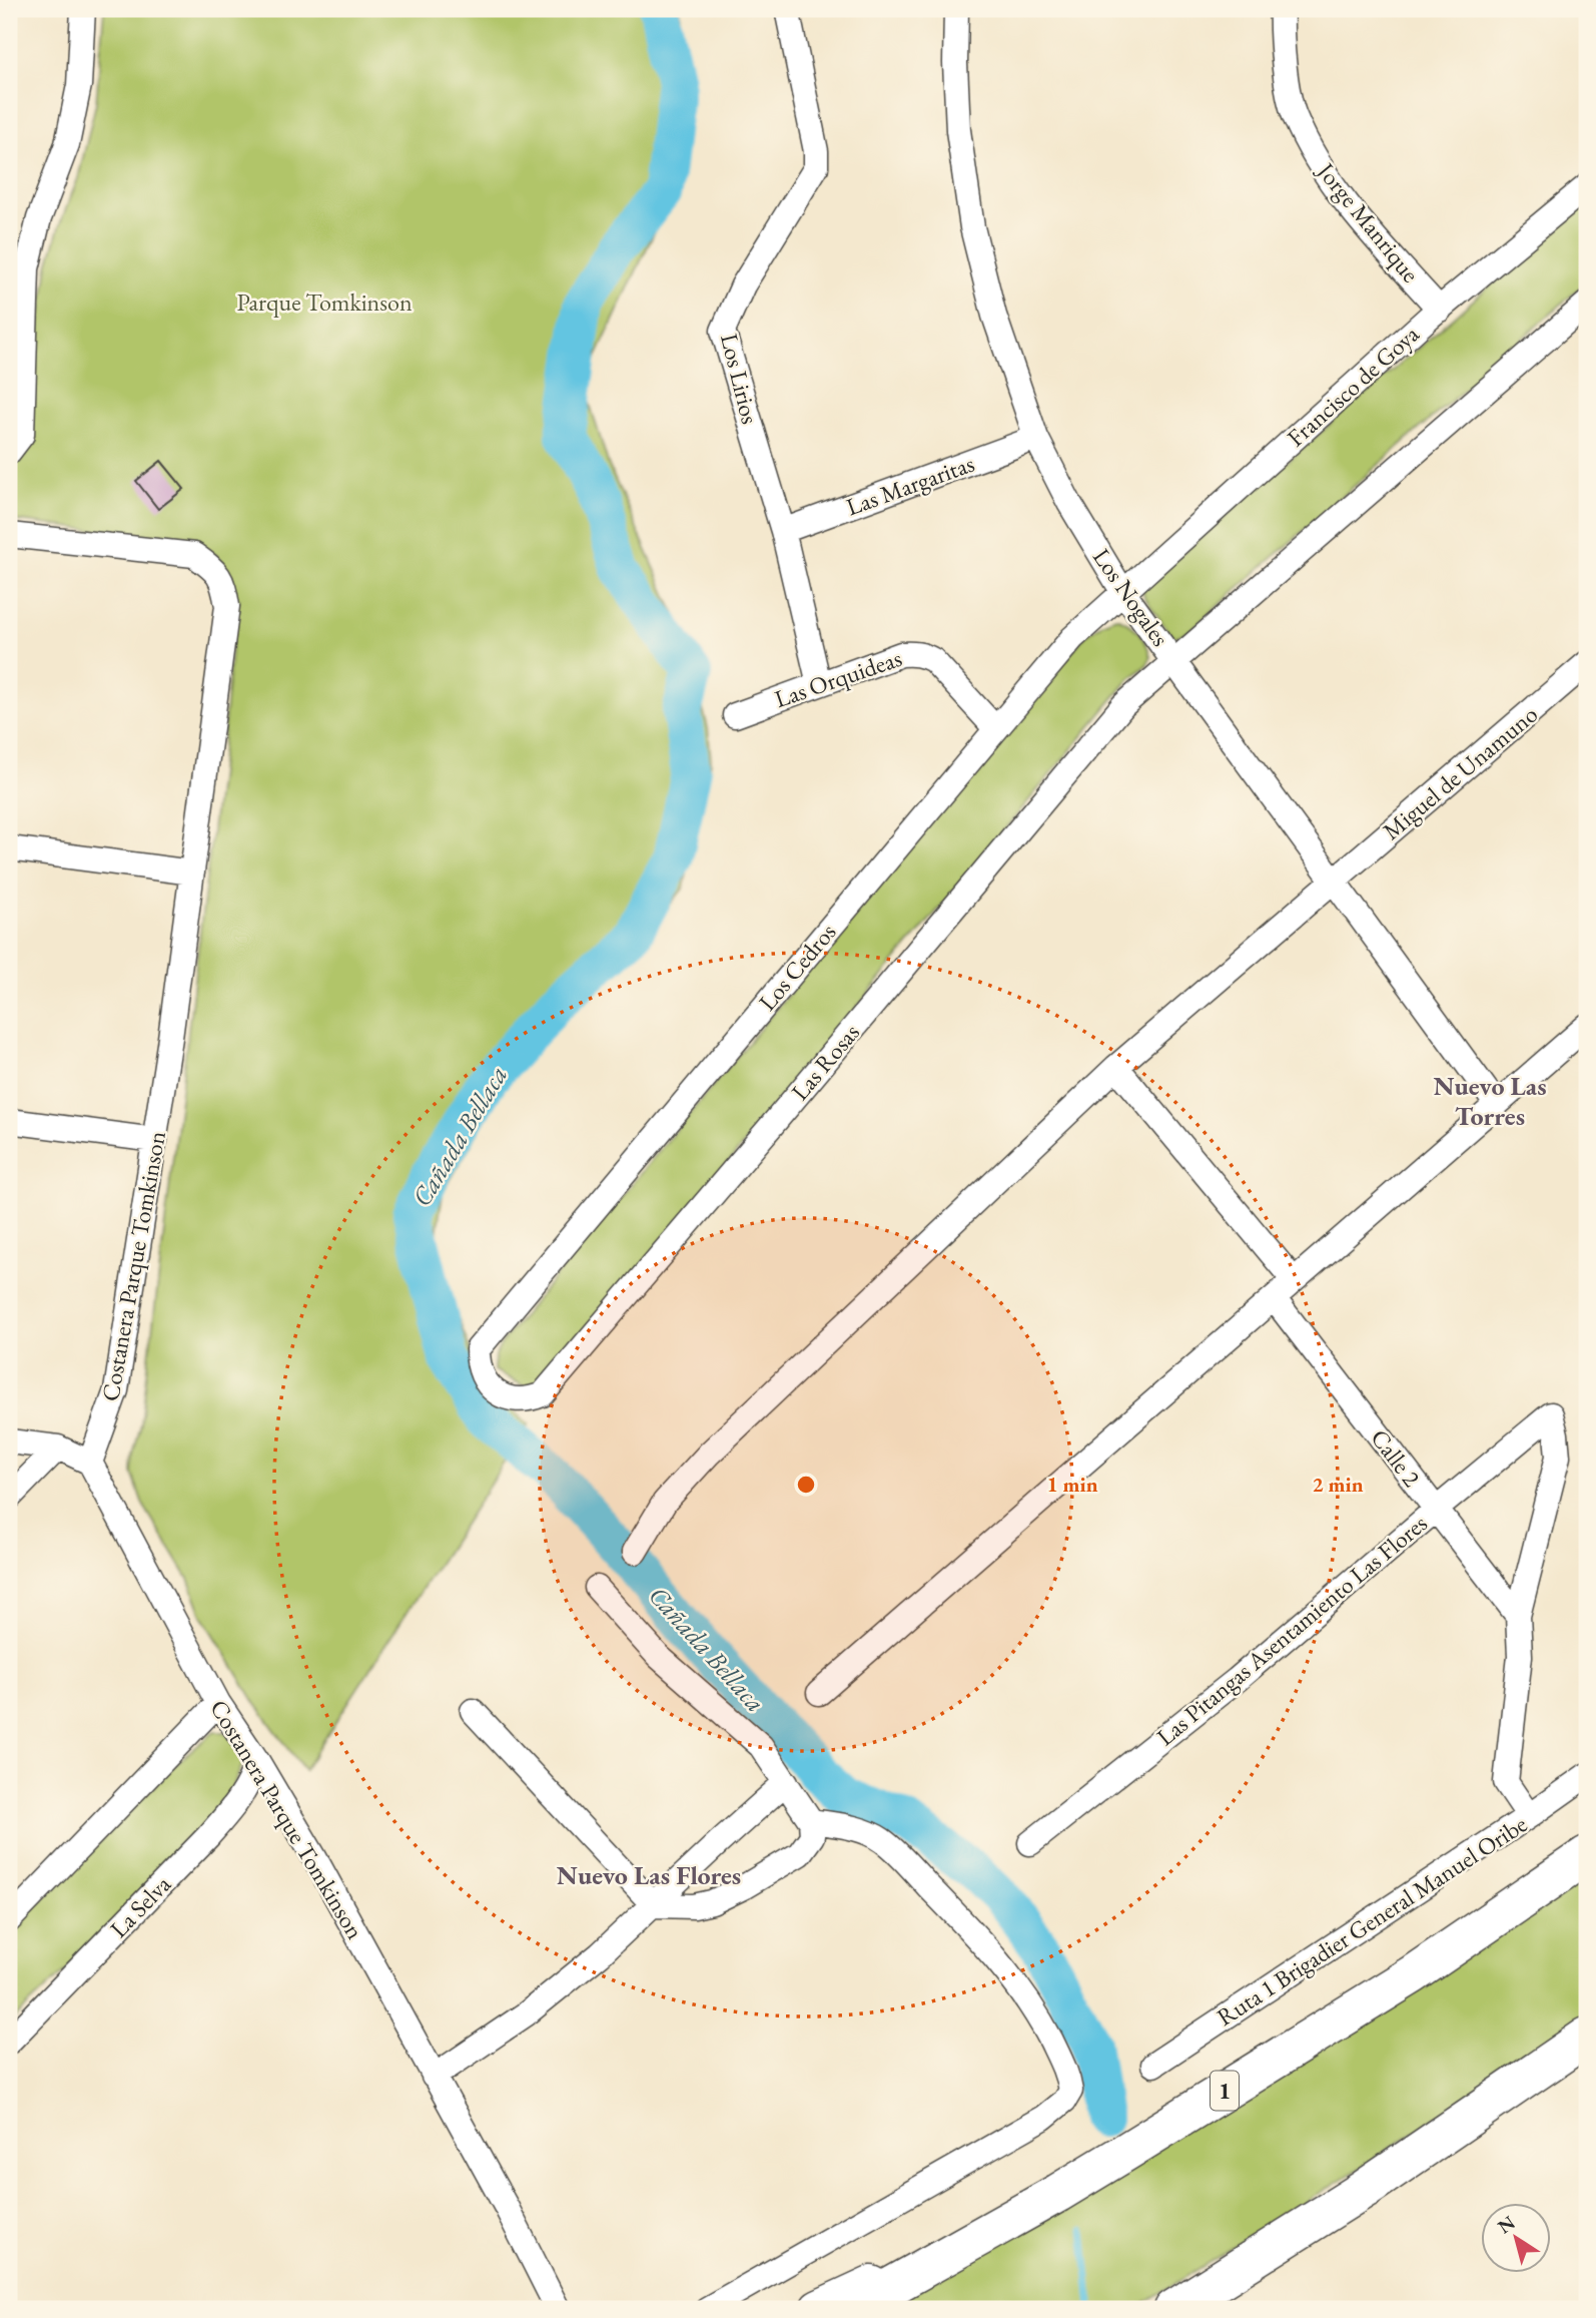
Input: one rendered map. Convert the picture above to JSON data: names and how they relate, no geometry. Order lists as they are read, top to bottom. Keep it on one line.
{"streets":{"highway":["1"],"street":["Jorge Manrique","Los Lirios","Francisco de Goya","Las Margaritas","Los Nogales","Las Orquideas","Miguel de Unamuno","Los Cedros","Las Rosas","Costanera Parque Tomkinson","Calle 2","Las Pitangas Asentamiento Las Flores","La Selva","Ruta 1 Brigadier General Manuel Oribe"]},"crossings":[["Jorge Manrique","Francisco de Goya"],["Los Lirios","Las Margaritas"],["Los Lirios","Las Orquideas"],["Francisco de Goya","Los Nogales"],["Francisco de Goya","Los Cedros"],["Las Margaritas","Los Nogales"],["Los Nogales","Miguel de Unamuno"],["Los Nogales","Los Cedros"],["Los Nogales","Las Rosas"],["Las Orquideas","Los Cedros"],["Los Cedros","Las Rosas"],["Costanera Parque Tomkinson","La Selva"],["Calle 2","Las Pitangas Asentamiento Las Flores"]],"districts":["Nuevo Las Torres","Nuevo Las Flores"],"water":["Cañada Bellaca"],"parks":["Parque Tomkinson"],"north":"top left","rings":["1 min","2 min"]}
